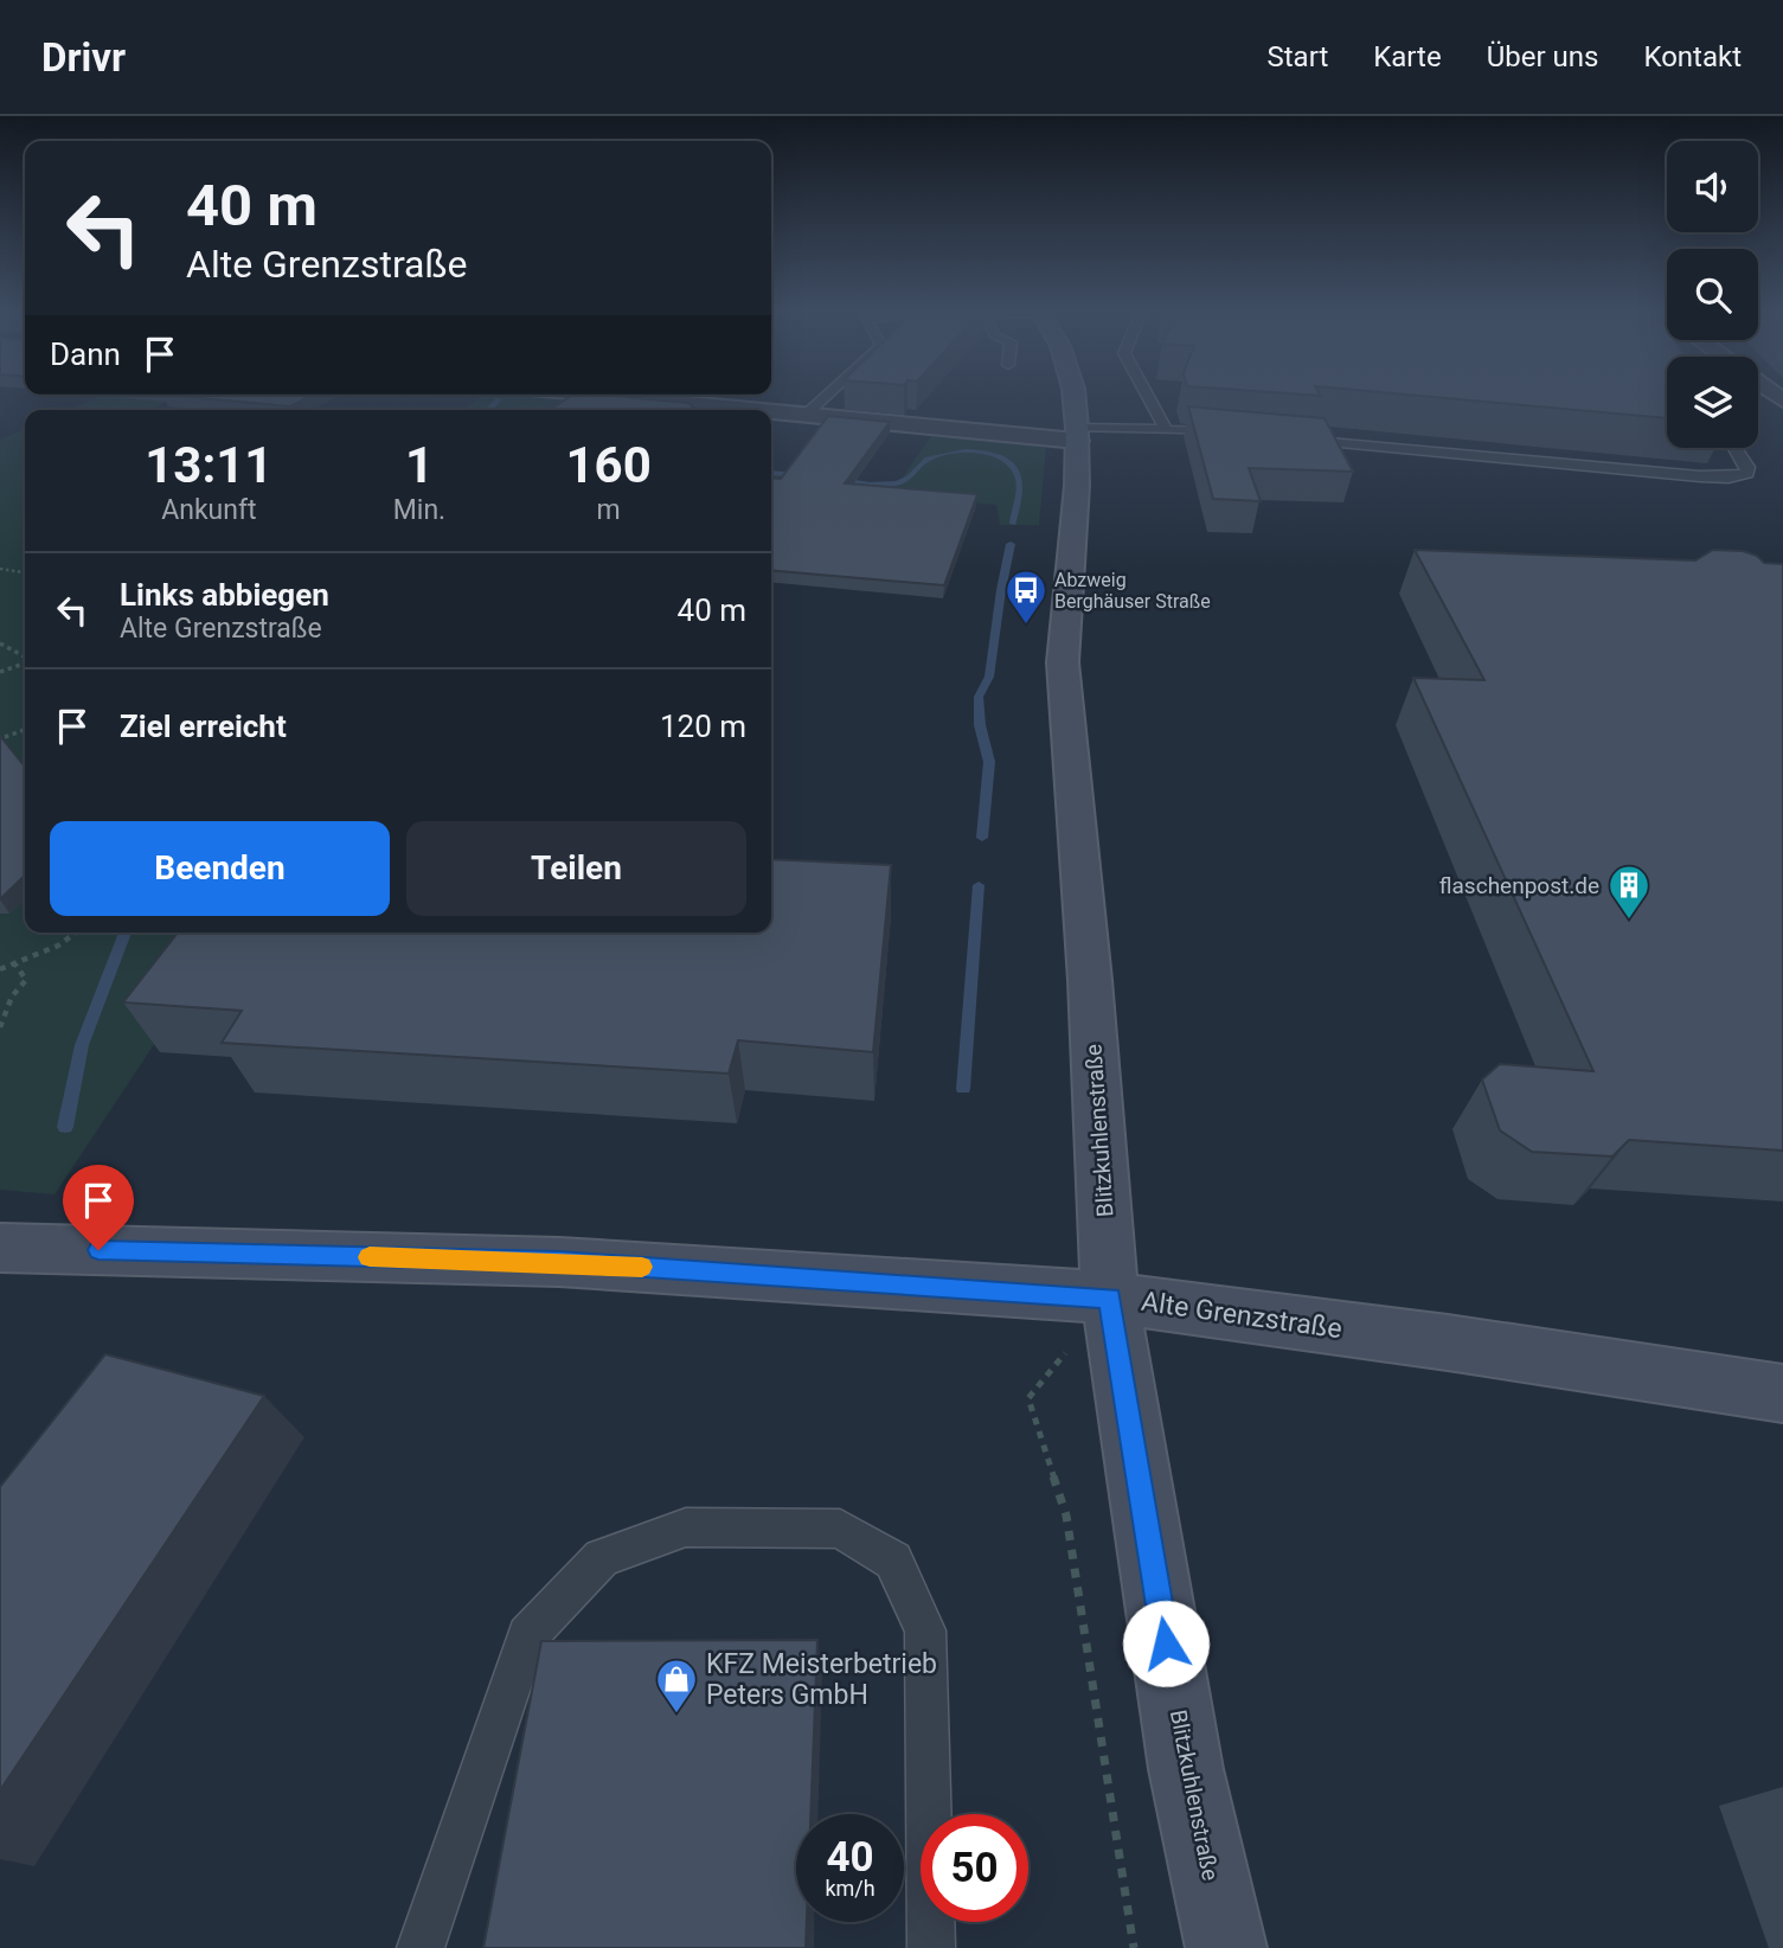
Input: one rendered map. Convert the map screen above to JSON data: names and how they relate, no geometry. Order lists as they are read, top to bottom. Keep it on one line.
{"streets":{"main road":["Blitzkuhlenstraße","Alte Grenzstraße"]},"crossings":[["Blitzkuhlenstraße","Alte Grenzstraße"]],"places":{"bus stop":["Abzweig Berghäuser Straße"],"building":["flaschenpost.de"],"shop":["KFZ Meisterbetrieb Peters GmbH"]},"page":{"header":"Drivr","nav":["Start","Karte","Über uns","Kontakt"],"turn":["40 m","Alte Grenzstraße"],"then":"Dann","eta":["13:11","Ankunft","1","Min.","160","m"],"list":[{"name":"Links abbiegen","note":"Alte Grenzstraße","value":"40 m"},{"name":"Ziel erreicht","value":"120 m"}],"buttons":["Beenden","Teilen"],"speed":"40 km/h","limit":"50"}}
